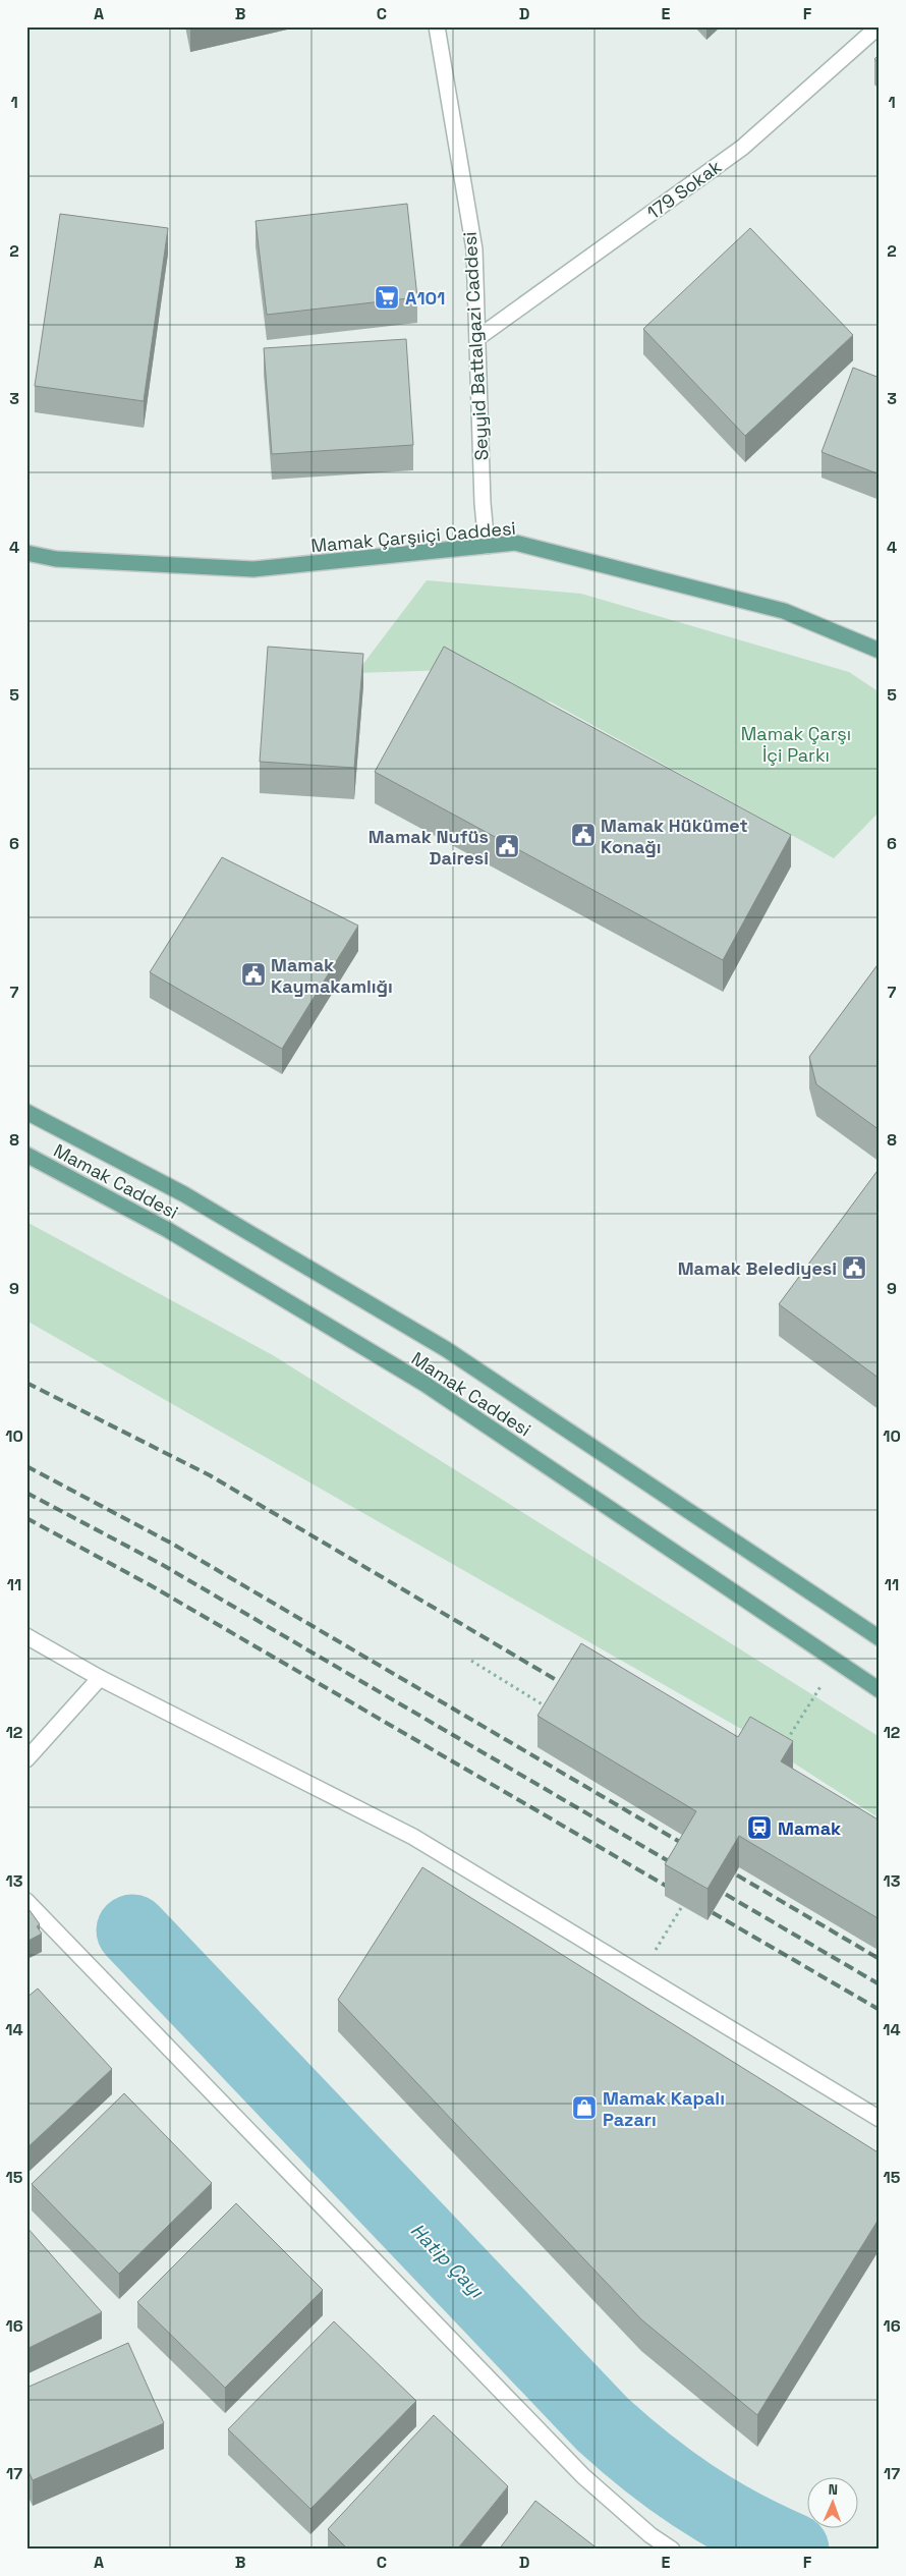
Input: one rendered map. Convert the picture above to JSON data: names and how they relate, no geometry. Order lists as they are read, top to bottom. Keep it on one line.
{"streets":{"main road":["Mamak Çarşıiçi Caddesi","Mamak Caddesi"],"street":["179 Sokak","Seyyid Battalgazi Caddesi"]},"crossings":[["179 Sokak","Seyyid Battalgazi Caddesi"],["Seyyid Battalgazi Caddesi","Mamak Çarşıiçi Caddesi"]],"water":["Hatip Çayı"],"parks":["Mamak Çarşı İçi Parkı"],"places":{"supermarket":["A101"],"public building":["Mamak Hükümet Konağı","Mamak Nufüs Dairesi","Mamak Kaymakamlığı","Mamak Belediyesi"],"station":["Mamak"],"shop":["Mamak Kapalı Pazarı"]},"north":"top","grid":{"columns":["A","B","C","D","E","F"],"rows":["1","2","3","4","5","6","7","8","9","10","11","12","13","14","15","16","17"]}}
